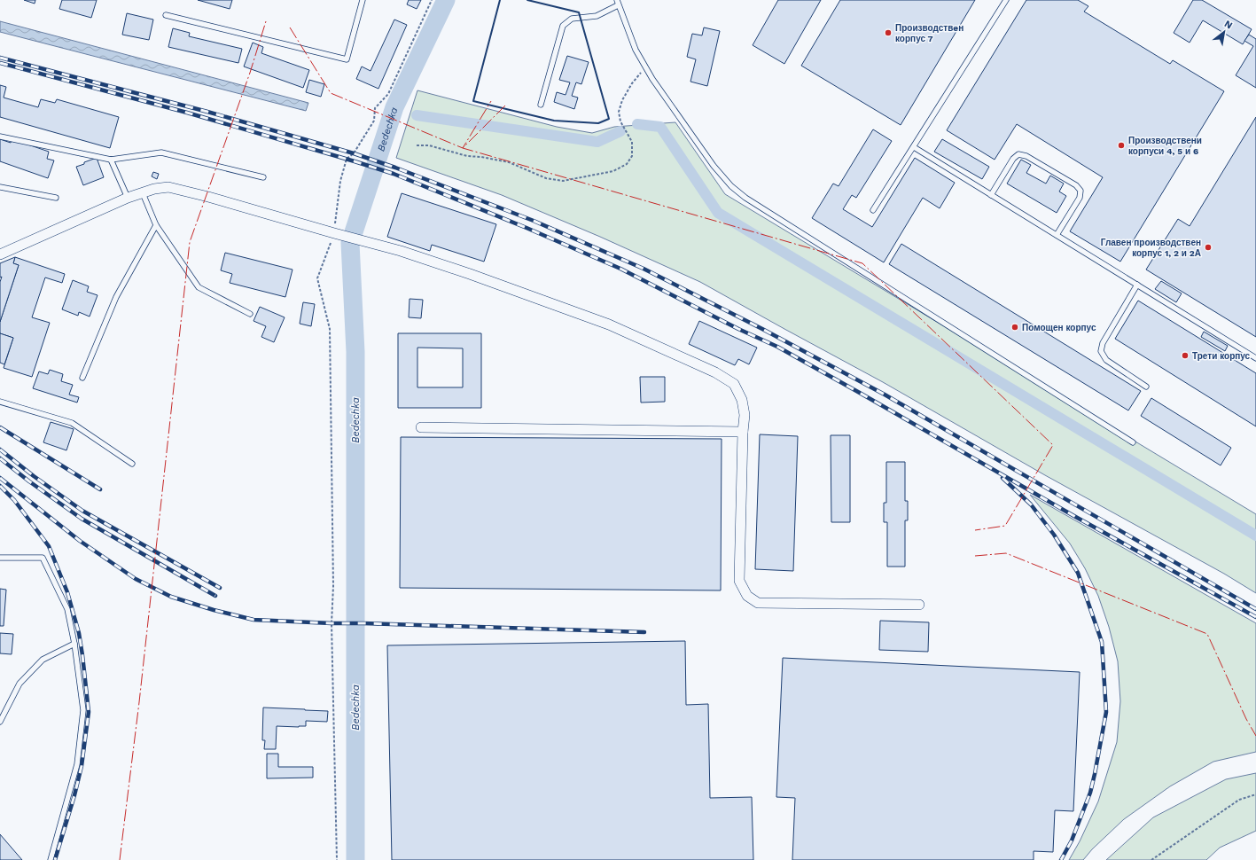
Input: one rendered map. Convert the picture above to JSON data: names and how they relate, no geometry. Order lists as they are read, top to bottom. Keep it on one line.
{"water":["Bedechka"],"places":["Производствeн корпус 7","Производствени корпуси 4, 5 и 6","Главен производствен корпус 1, 2 и 2А","Помощен корпус","Трети корпус"],"north":"top right"}
